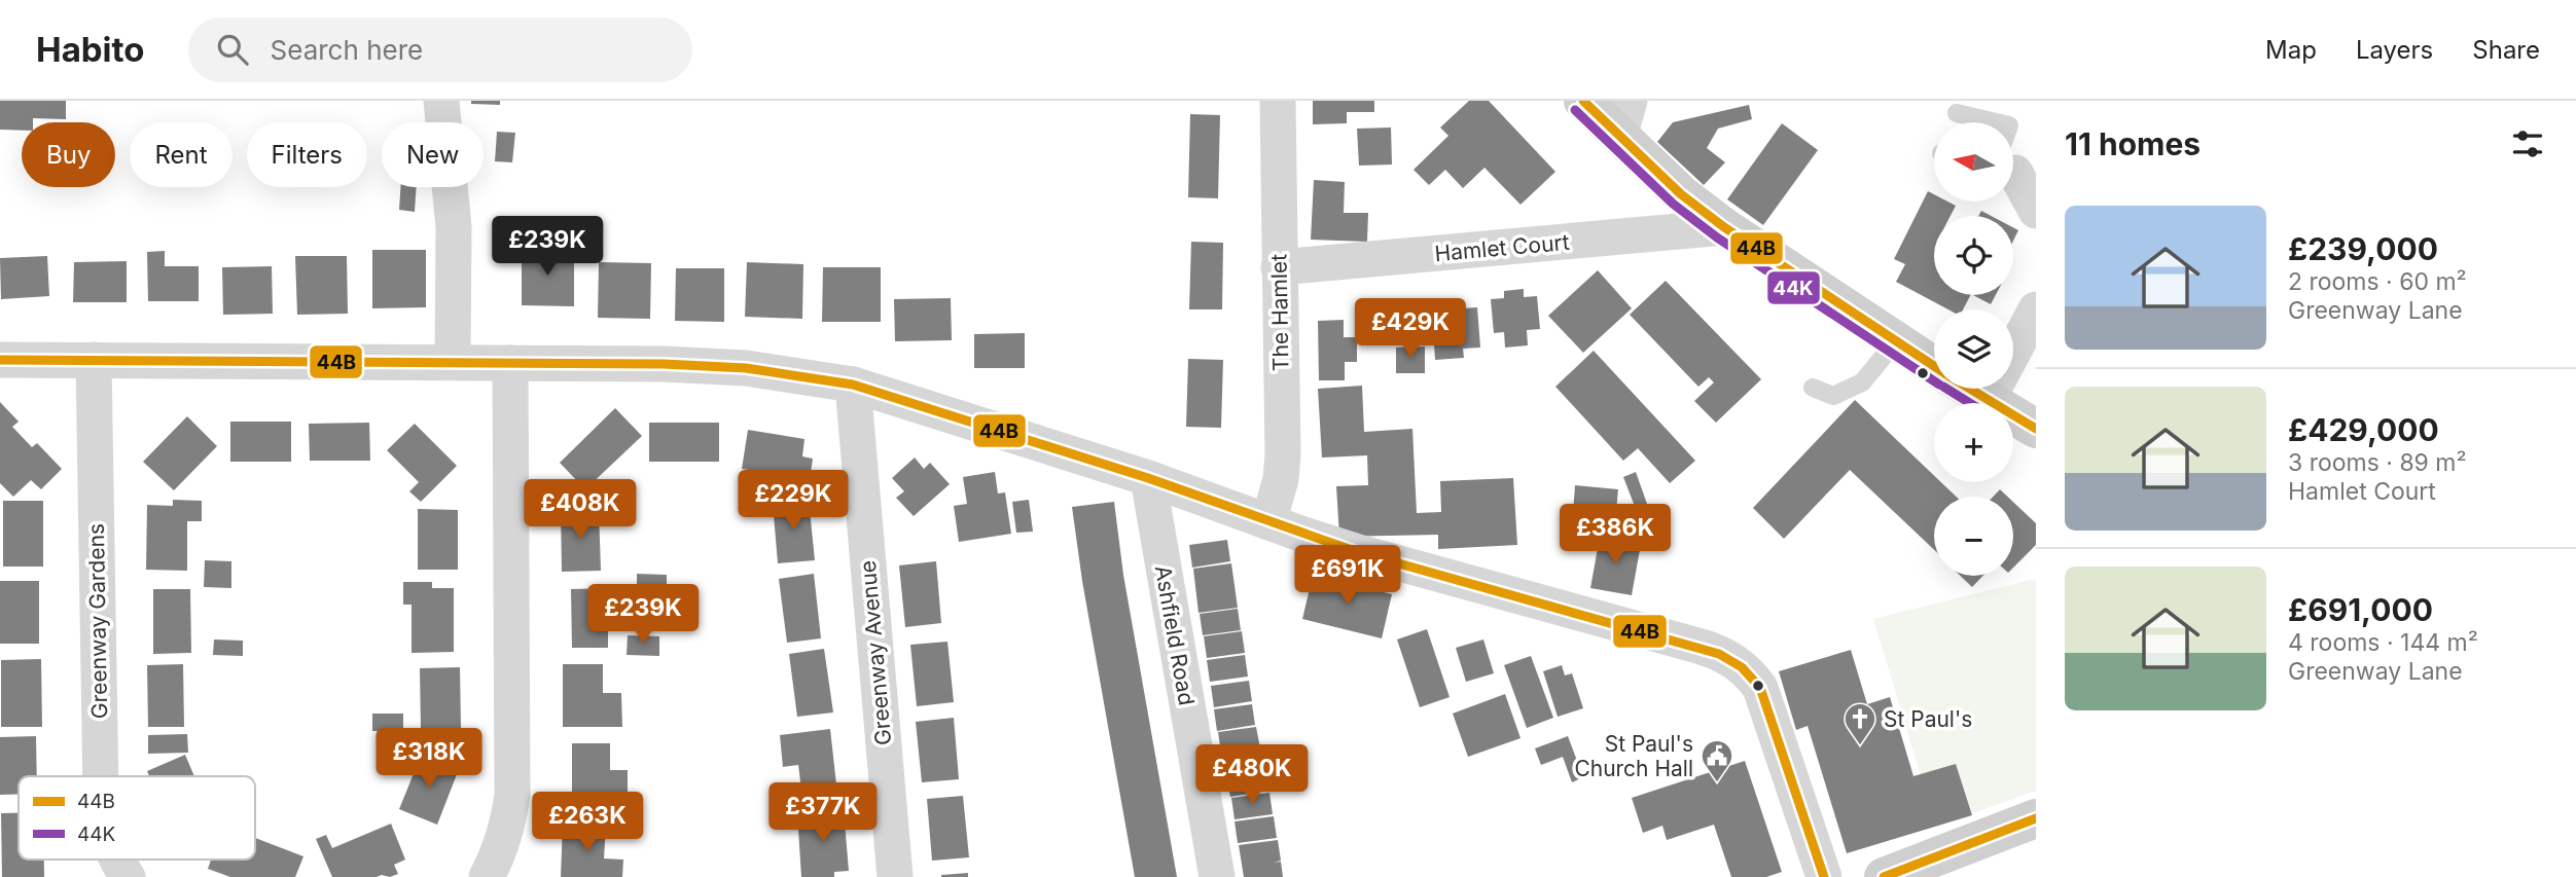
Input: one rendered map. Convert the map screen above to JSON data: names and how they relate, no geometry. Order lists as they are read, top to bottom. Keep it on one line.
{"streets":{"street":["Hamlet Court","The Hamlet","Greenway Gardens","Ashfield Road","Greenway Avenue"]},"crossings":[["Hamlet Court","The Hamlet"]],"places":{"church":["St Paul's"],"public building":["St Paul's Church Hall"]},"lines":["transit line 44B","transit line 44K"],"legend":["44B","44K"],"north":"left","page":{"header":"Habito","search":"Search here","nav":["Map","Layers","Share"],"heading":"11 homes","map_buttons":["+","−"],"chip":["Buy","Rent","Filters","New"],"list":[{"name":"£239,000","note":"2 rooms · 60 m² · Greenway Lane"},{"name":"£429,000","note":"3 rooms · 89 m² · Hamlet Court"},{"name":"£691,000","note":"4 rooms · 144 m² · Greenway Lane"}],"price":["£239K","£429K","£229K","£408K","£386K","£691K","£239K","£318K","£480K","£377K","£263K"]}}
